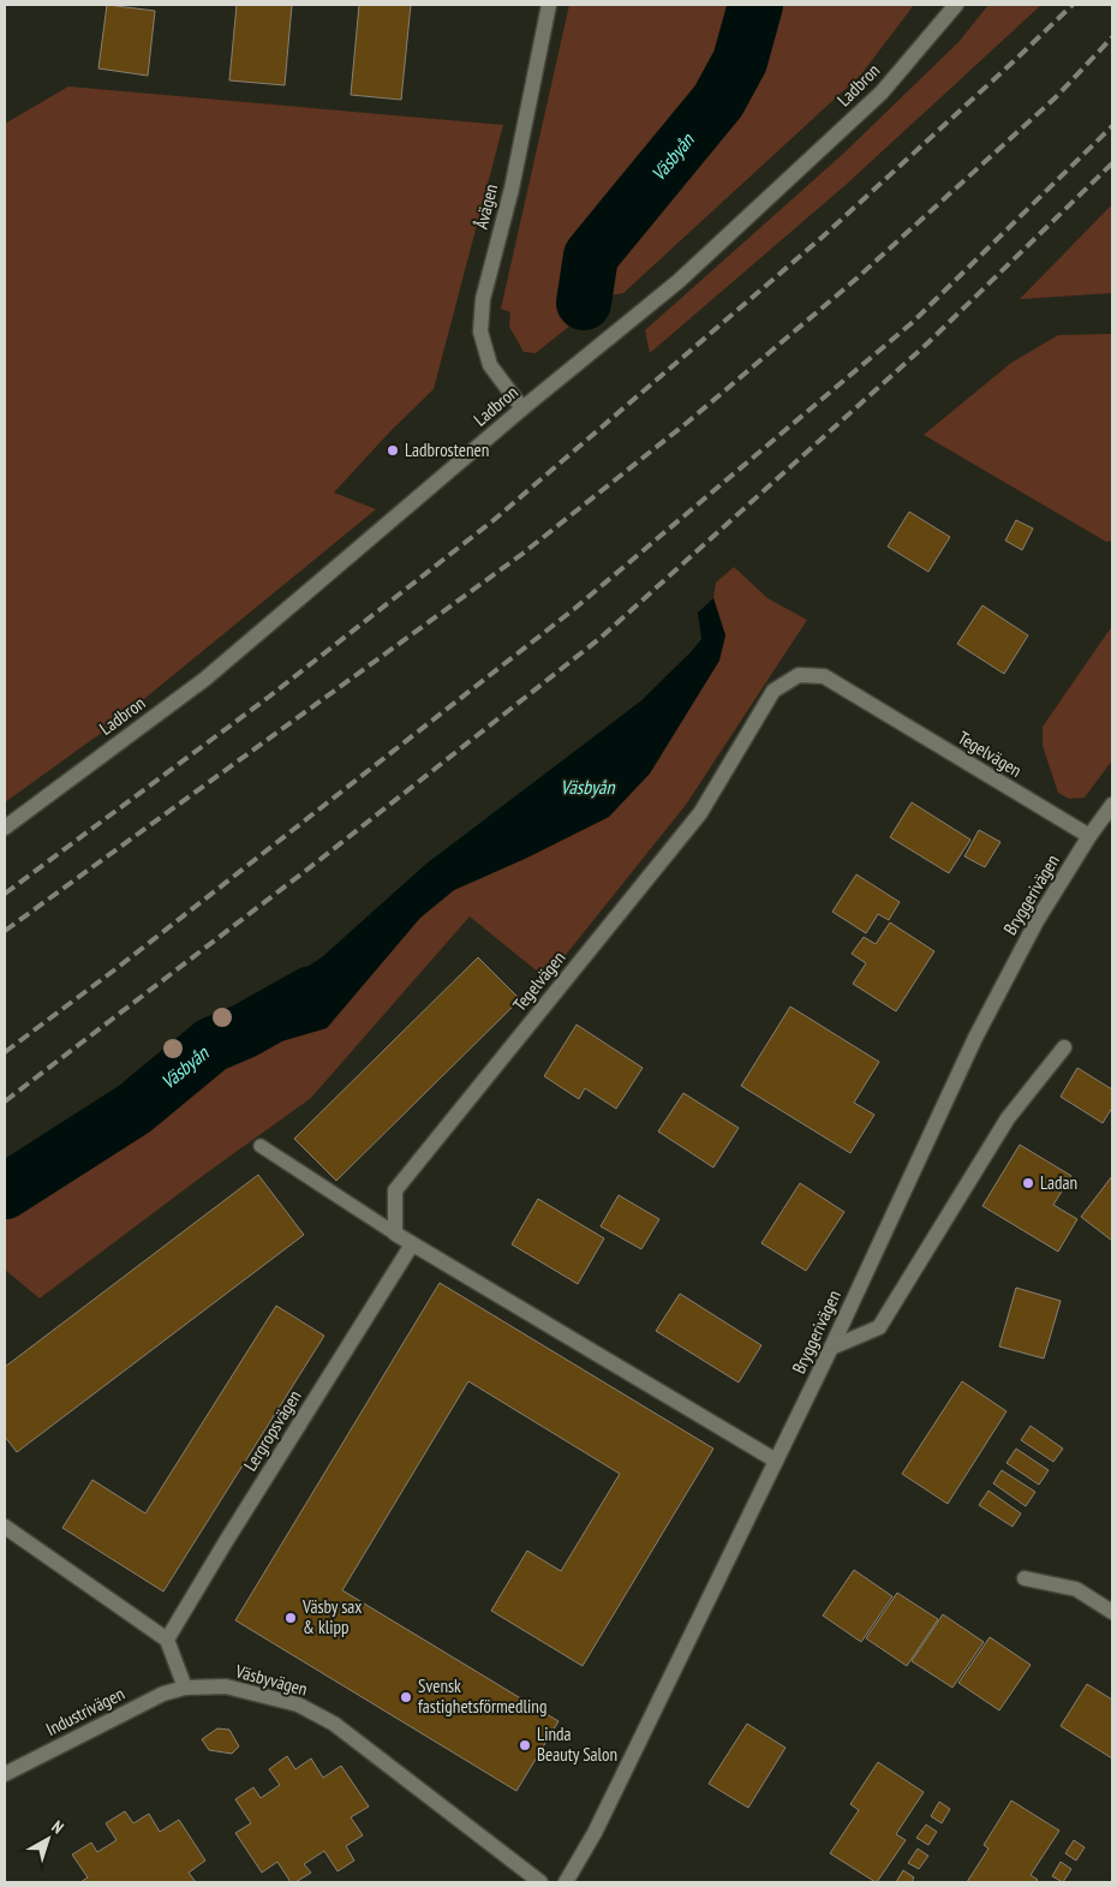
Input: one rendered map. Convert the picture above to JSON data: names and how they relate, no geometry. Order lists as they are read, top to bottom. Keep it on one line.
{"streets":{"street":["Ladbron","Åvägen","Tegelvägen","Bryggerivägen","Lergropsvägen","Väsbyvägen","Industrivägen"]},"crossings":[["Ladbron","Åvägen"],["Tegelvägen","Bryggerivägen"],["Väsbyvägen","Industrivägen"]],"water":["Väsbyån"],"places":["Ladbrostenen","Ladan","Väsby sax & klipp","Svensk fastighetsförmedling","Linda Beauty Salon"],"north":"top right"}
